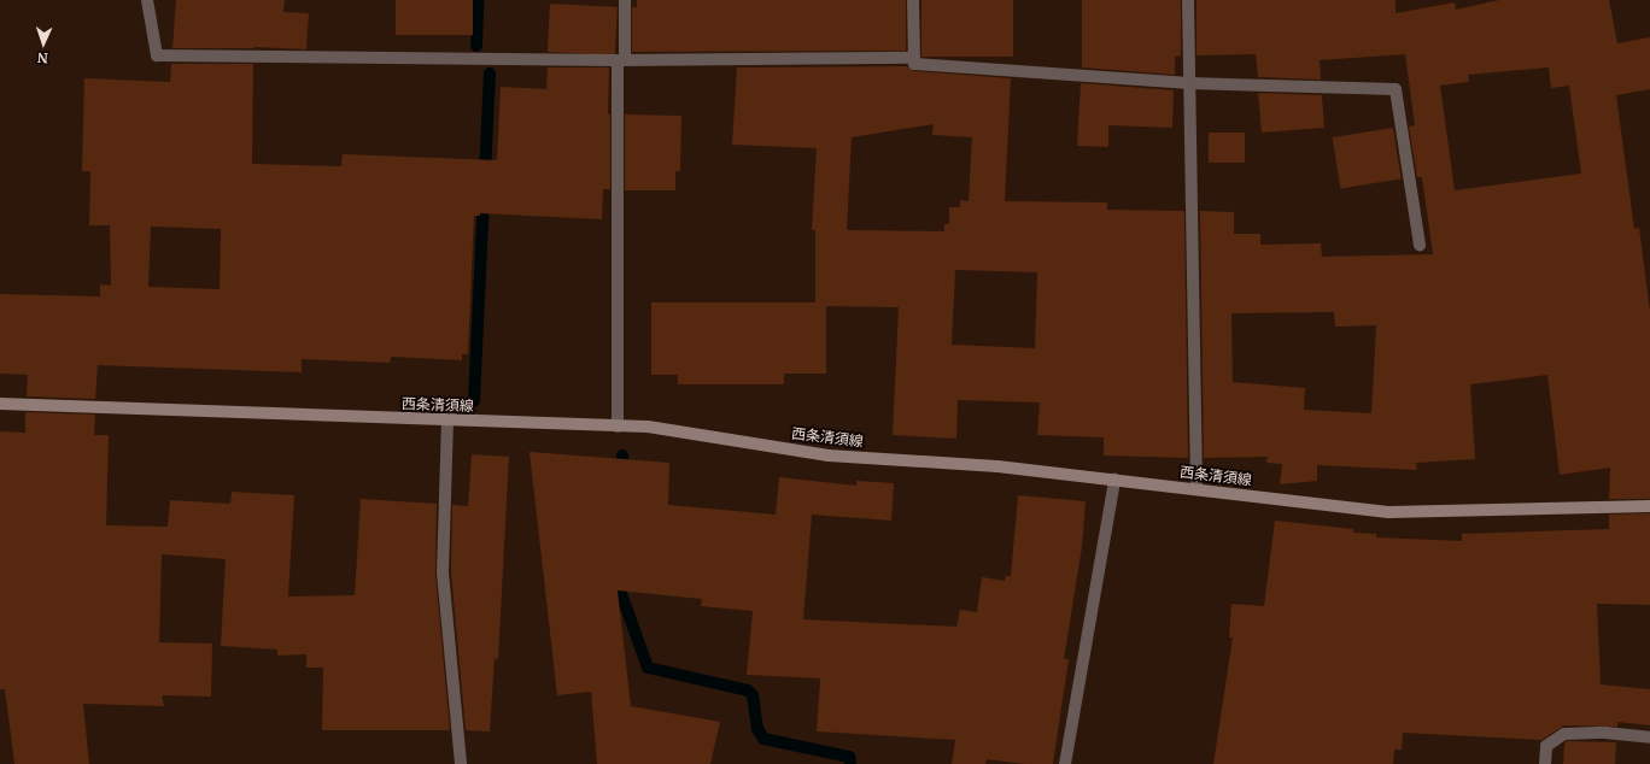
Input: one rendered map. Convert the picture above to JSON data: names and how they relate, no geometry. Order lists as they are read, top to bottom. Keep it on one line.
{"streets":{"main road":["西条清須線"]},"north":"bottom"}
